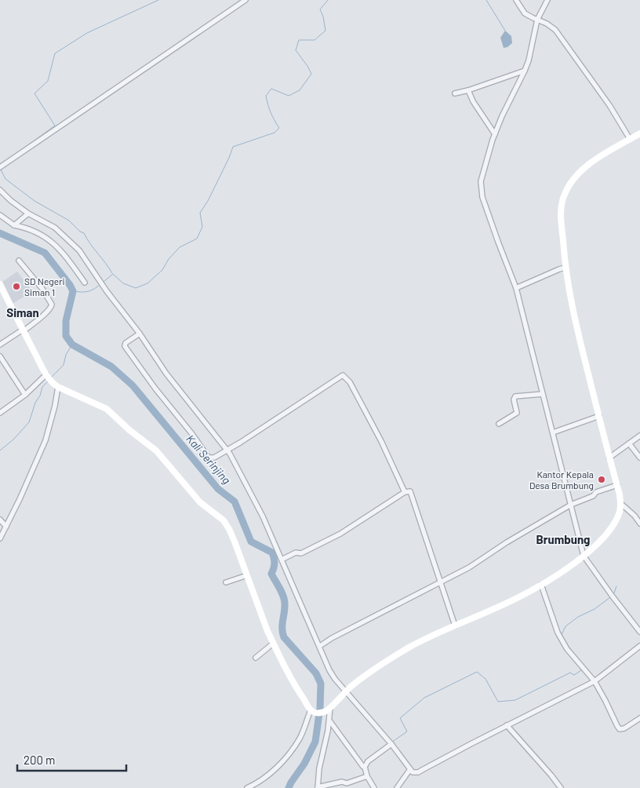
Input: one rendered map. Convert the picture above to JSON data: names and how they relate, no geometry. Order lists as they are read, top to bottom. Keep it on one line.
{"districts":["Siman","Brumbung"],"water":["Kali Serinjing"],"places":["SD Negeri Siman 1","Kantor Kepala Desa Brumbung"],"scale_bar":"200 m"}
